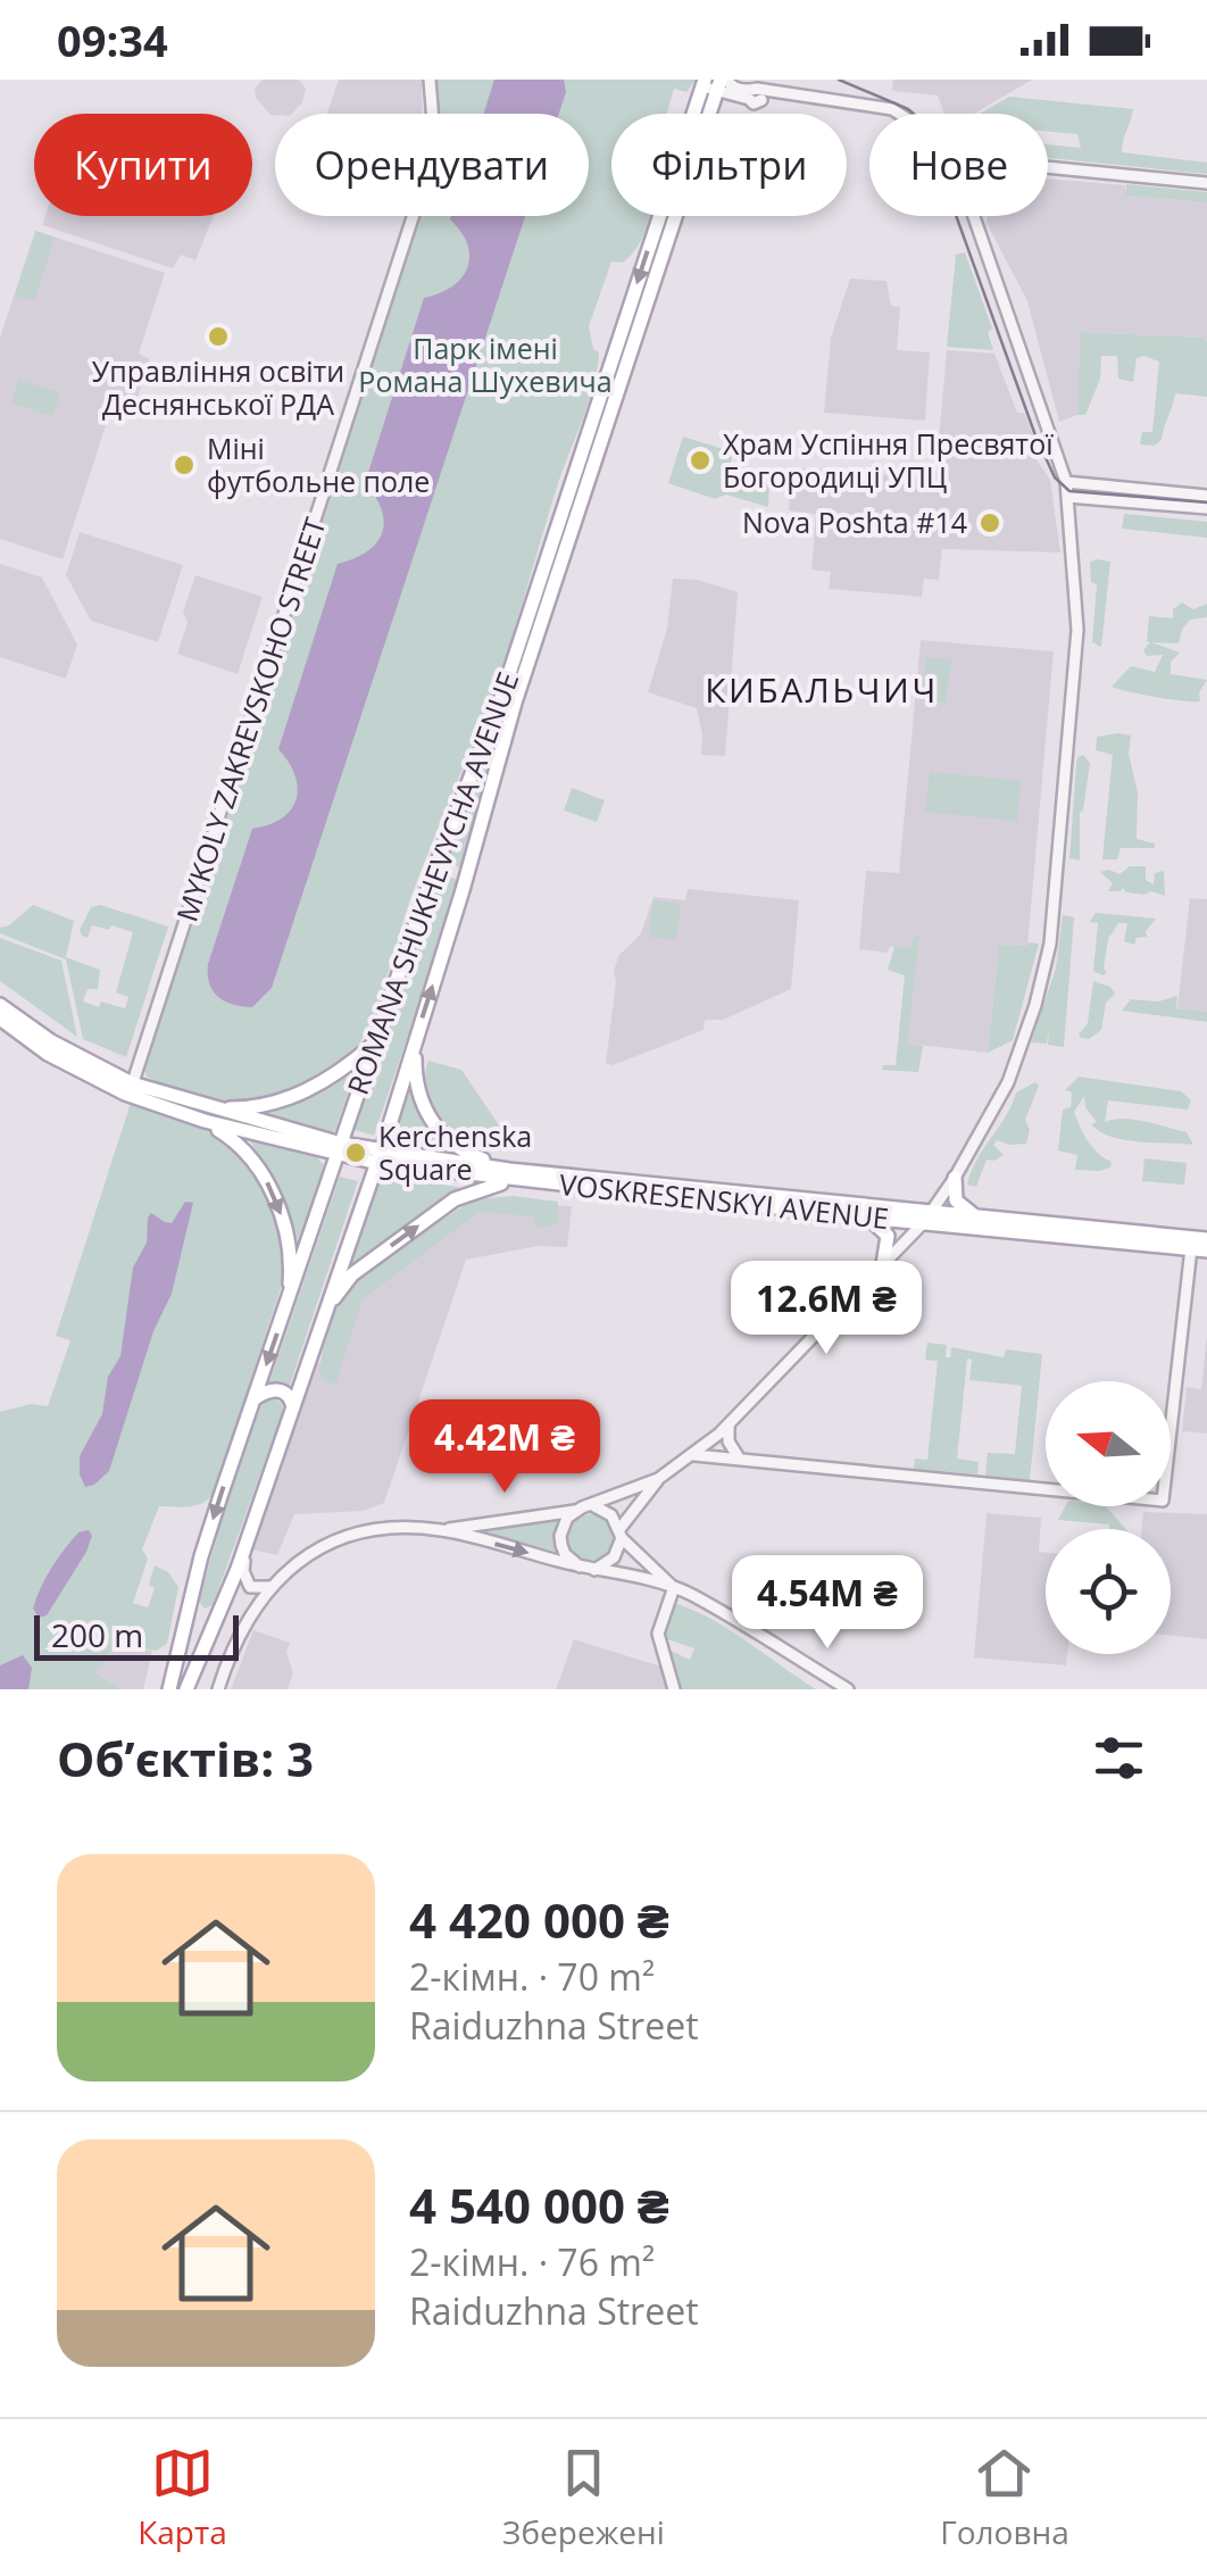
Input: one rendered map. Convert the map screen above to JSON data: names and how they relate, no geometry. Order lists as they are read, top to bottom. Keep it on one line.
{"streets":{"main road":["ROMANA SHUKHEVYCHA AVENUE","VOSKRESENSKYI AVENUE"],"street":["MYKOLY ZAKREVSKOHO STREET"]},"crossings":[["ROMANA SHUKHEVYCHA AVENUE","VOSKRESENSKYI AVENUE"]],"districts":["КИБАЛЬЧИЧ"],"parks":["Парк імені Романа Шухевича"],"places":["Управління освіти Деснянської РДА","Храм Успіння Пресвятої Богородиці УПЦ","Міні футбольне поле","Nova Poshta #14","Kerchenska Square"],"scale_bar":"200 m","north":"left","page":{"status":"09:34","chip":["Купити","Орендувати","Фільтри","Нове"],"price":["12.6M ₴","4.42M ₴","4.54M ₴"],"scale":"200 m","heading":"Об’єктів: 3","list":[{"name":"4 420 000 ₴","note":"2-кімн. · 70 m² · Raiduzhna Street"},{"name":"4 540 000 ₴","note":"2-кімн. · 76 m² · Raiduzhna Street"}],"tabs":["Карта","Збережені","Головна"]}}
